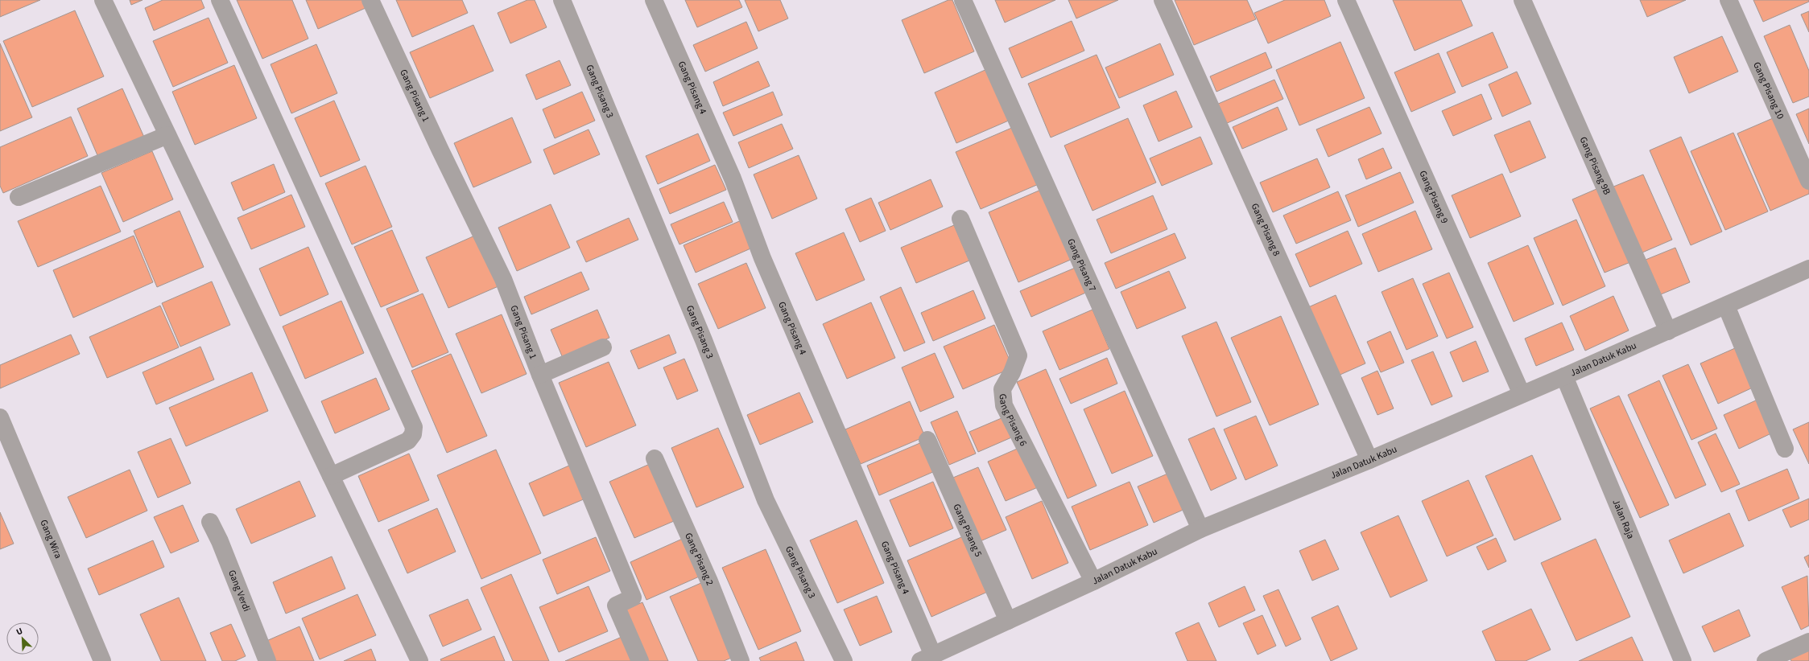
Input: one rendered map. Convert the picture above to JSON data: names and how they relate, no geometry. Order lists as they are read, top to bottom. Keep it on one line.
{"streets":{"street":["Gang Pisang 4","Gang Pisang 10","Gang Pisang 3","Gang Pisang 1","Gang Pisang 9B","Gang Pisang 9","Gang Pisang 8","Gang Pisang 7","Jalan Datuk Kabu","Gang Pisang 6","Jalan Raja","Gang Pisang 5","Gang Wira","Gang Pisang 2","Gang Verdi"]},"crossings":[["Gang Pisang 4","Jalan Datuk Kabu"],["Gang Pisang 9B","Jalan Datuk Kabu"],["Gang Pisang 9","Jalan Datuk Kabu"],["Gang Pisang 8","Jalan Datuk Kabu"],["Gang Pisang 7","Jalan Datuk Kabu"],["Jalan Datuk Kabu","Gang Pisang 6"],["Jalan Datuk Kabu","Jalan Raja"],["Jalan Datuk Kabu","Gang Pisang 5"]],"north":"top left"}
